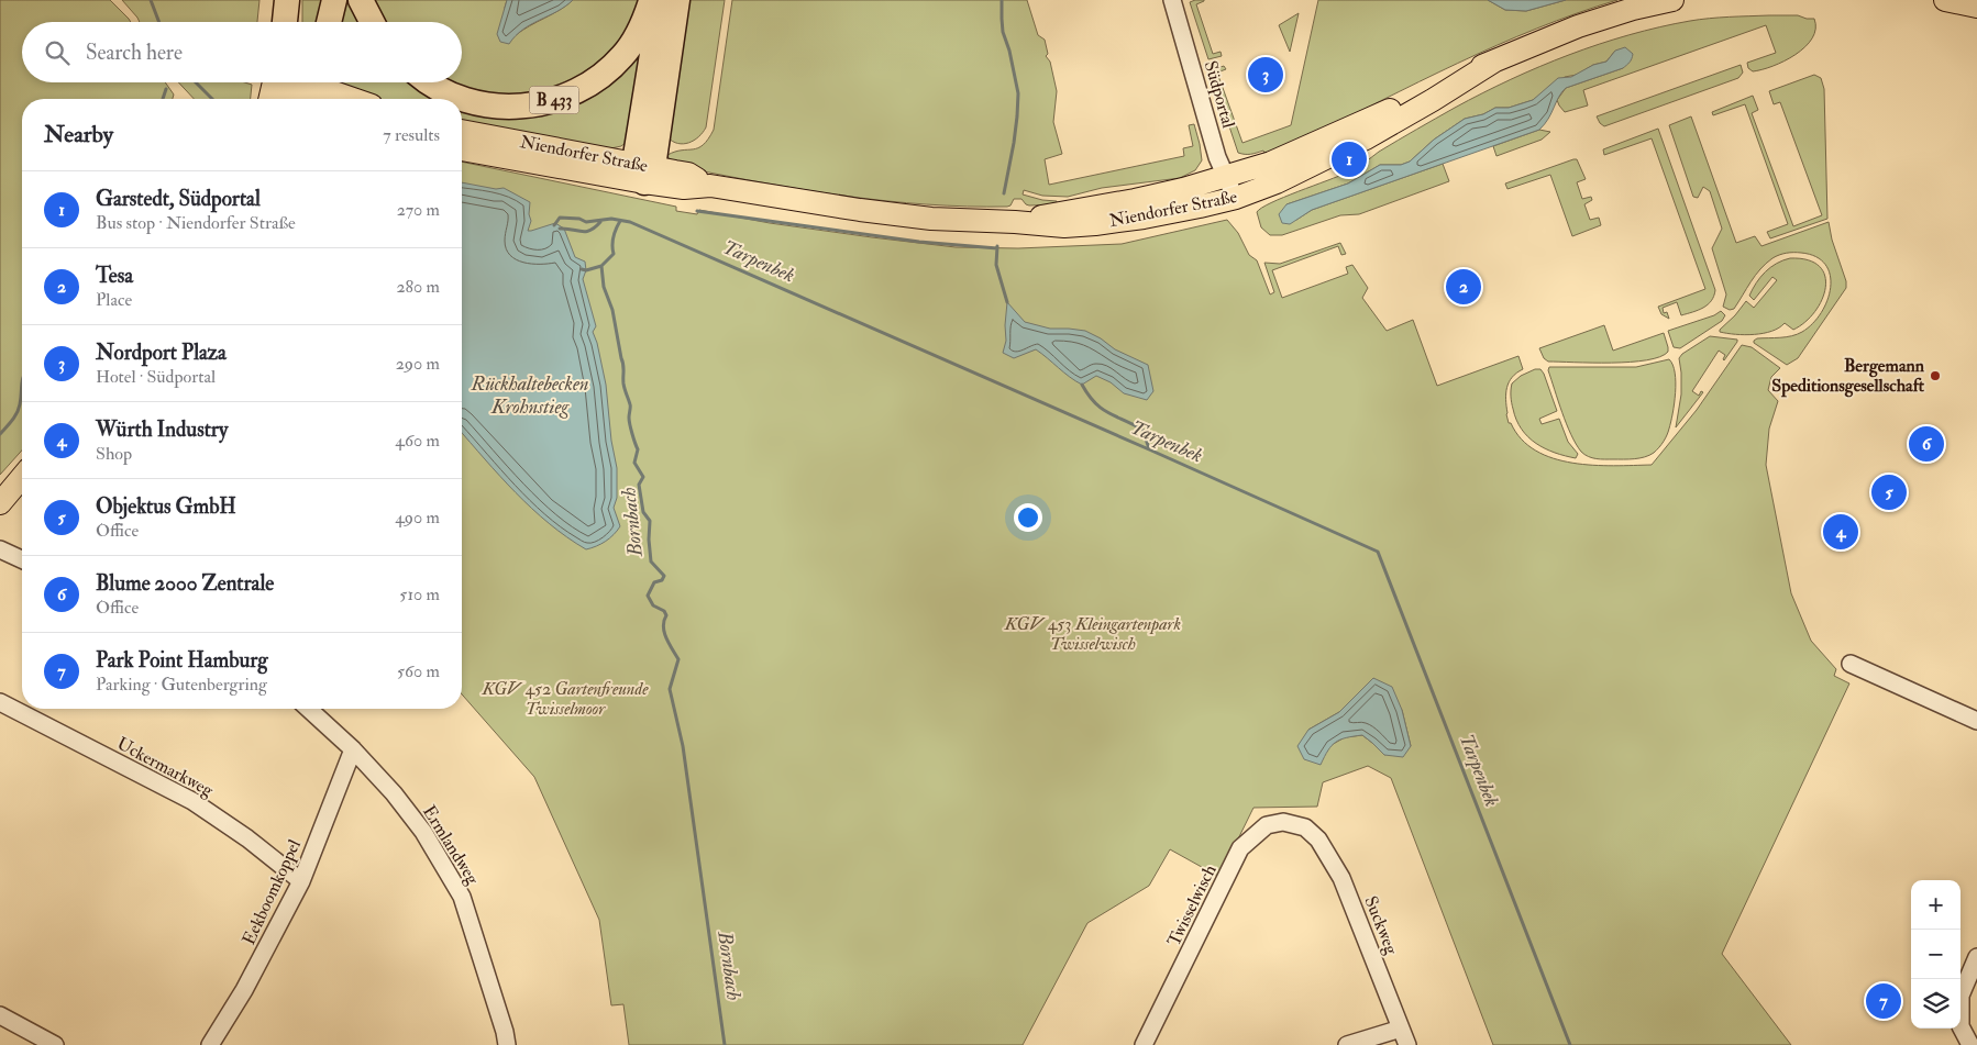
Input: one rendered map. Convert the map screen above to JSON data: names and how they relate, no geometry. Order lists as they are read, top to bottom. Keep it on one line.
{"streets":{"highway":["B 433"],"main road":["Niendorfer Straße"],"street":["Südportal","Uckermarkweg","Ermlandweg","Eekboomkoppel","Twisselwisch","Suckweg"]},"crossings":[["Südportal","Niendorfer Straße"],["Uckermarkweg","Eekboomkoppel"],["Ermlandweg","Eekboomkoppel"],["Twisselwisch","Suckweg"]],"water":["Tarpenbek","Rückhaltebecken Krohnstieg","Bornbach"],"parks":["KGV 453 Kleingartenpark Twisselwisch","KGV 452 Gartenfreunde Twisselmoor"],"places":["Bergemann Speditionsgesellschaft"],"page":{"search":"Search here","pins":["3","1","2","6","5","4","7"],"heading":["Nearby","7 results"],"list":[{"mark":"1","name":"Garstedt, Südportal","note":"Bus stop · Niendorfer Straße","value":"270 m"},{"mark":"2","name":"Tesa","note":"Place","value":"280 m"},{"mark":"3","name":"Nordport Plaza","note":"Hotel · Südportal","value":"290 m"},{"mark":"4","name":"Würth Industry","note":"Shop","value":"460 m"},{"mark":"5","name":"Objektus GmbH","note":"Office","value":"490 m"},{"mark":"6","name":"Blume 2000 Zentrale","note":"Office","value":"510 m"},{"mark":"7","name":"Park Point Hamburg","note":"Parking · Gutenbergring","value":"560 m"}],"map_buttons":["+","−"]}}
